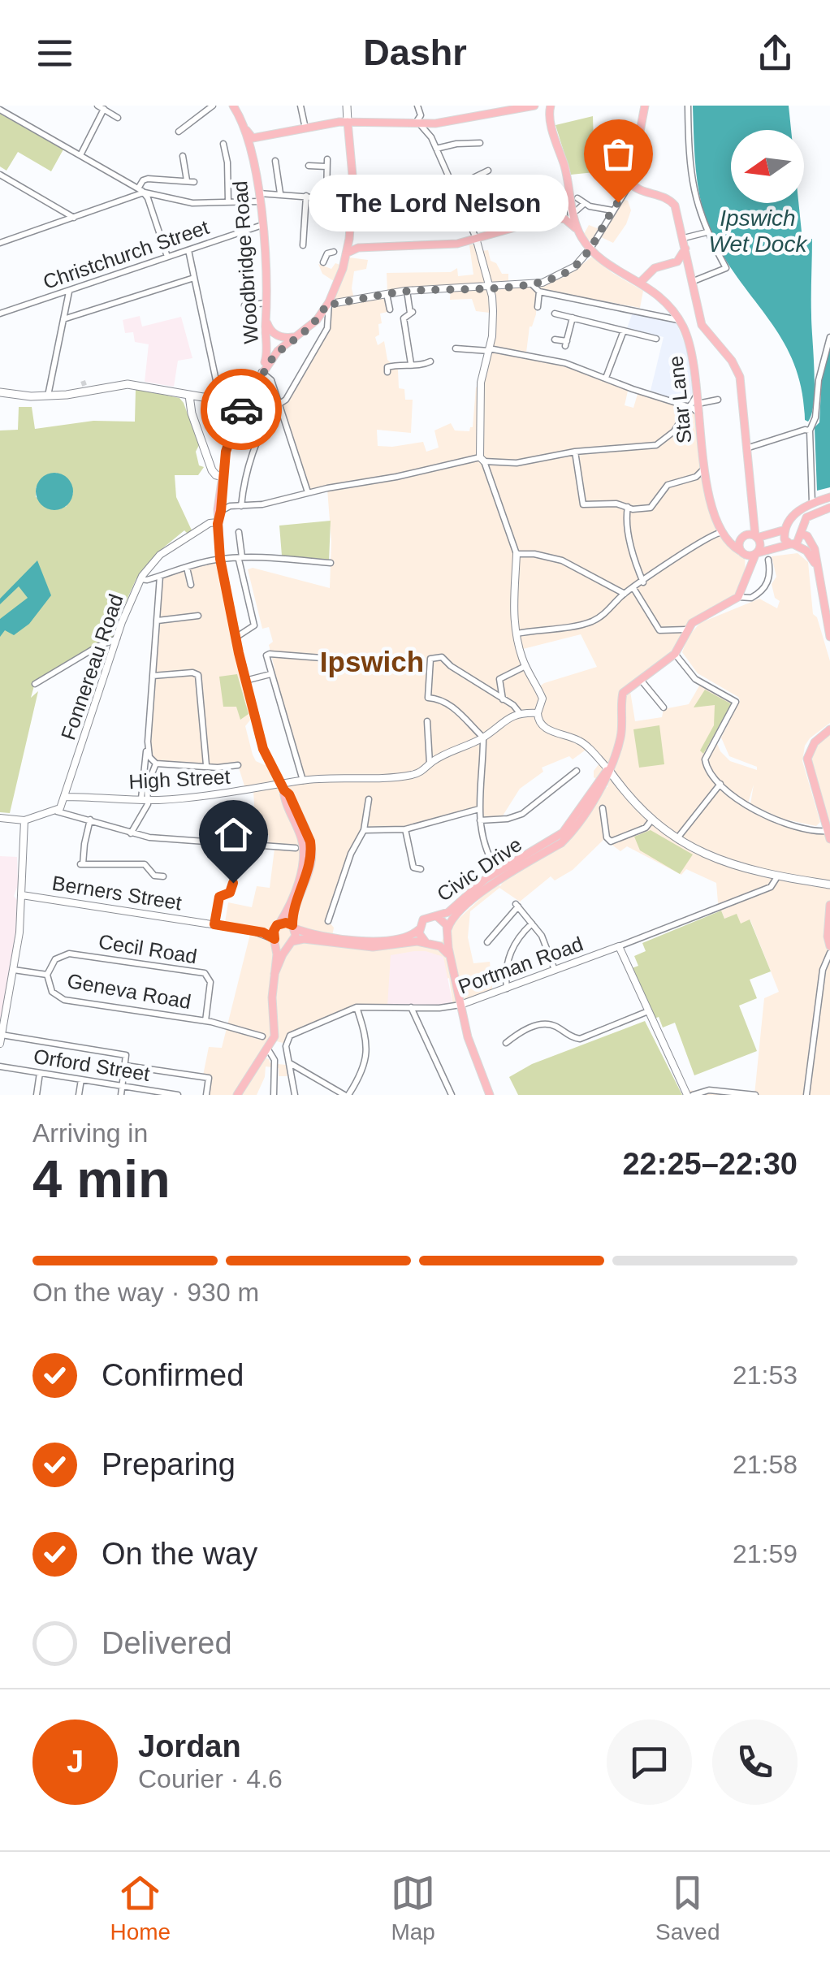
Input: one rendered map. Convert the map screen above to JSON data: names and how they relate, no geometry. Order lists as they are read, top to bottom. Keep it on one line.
{"streets":{"main road":["Woodbridge Road","Star Lane","Civic Drive"],"street":["Christchurch Street","Fonnereau Road","High Street","Berners Street","Cecil Road","Portman Road","Geneva Road","Orford Street"]},"crossings":[["Christchurch Street","Woodbridge Road"],["Fonnereau Road","High Street"],["Cecil Road","Geneva Road"]],"districts":["Ipswich"],"water":["Ipswich Wet Dock"],"places":["The Lord Nelson"],"north":"left","page":{"header":"Dashr","bubble":"The Lord Nelson","heading":["4 min","Arriving in","22:25–22:30"],"panel":["Jordan","Courier · 4.6"],"bar":"On the way · 930 m","list":[["Confirmed","21:53"],["Preparing","21:58"],["On the way","21:59"],"Delivered"],"round":"J","tabs":["Home","Map","Saved"]}}
